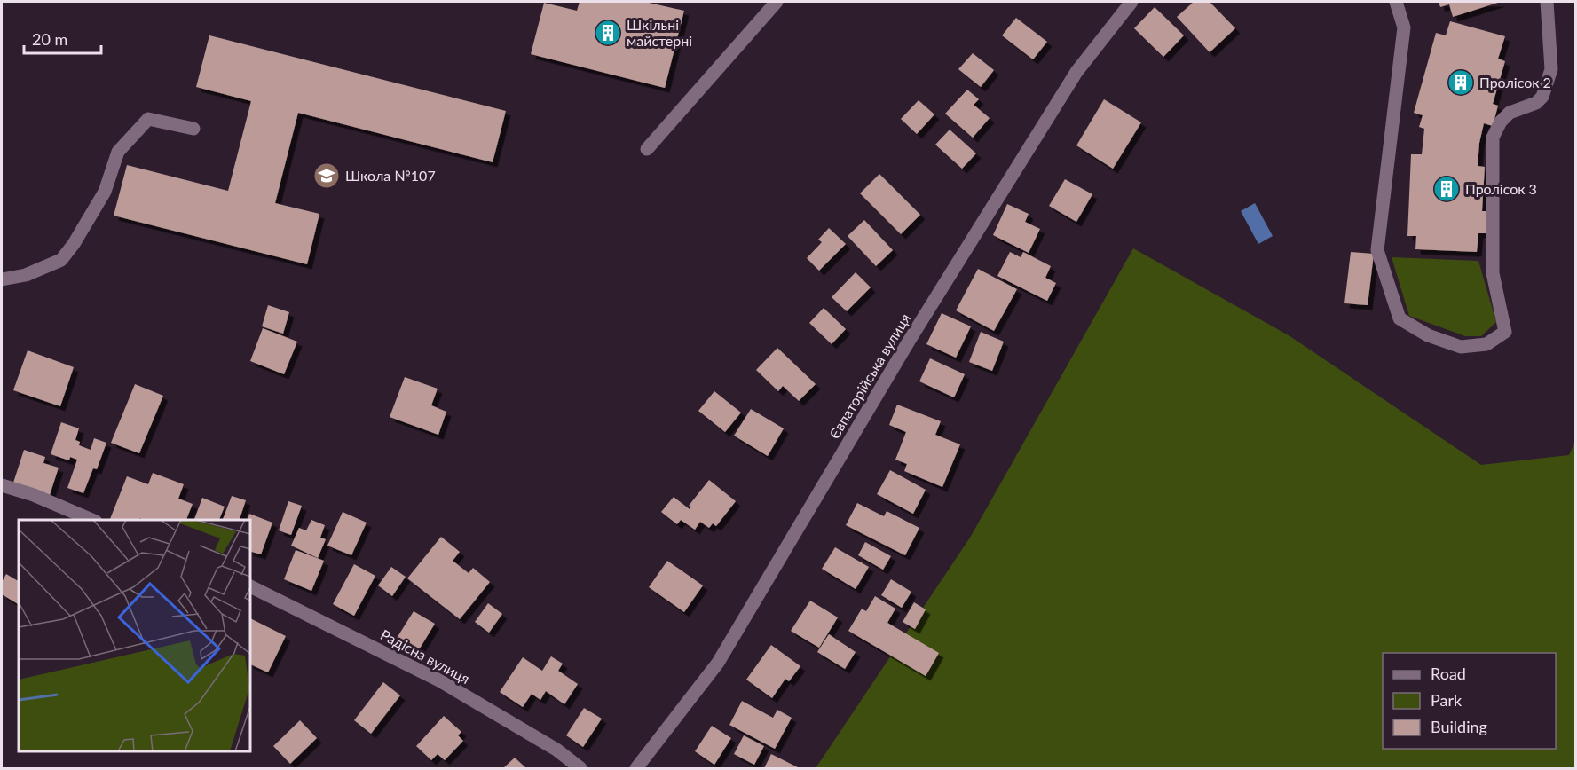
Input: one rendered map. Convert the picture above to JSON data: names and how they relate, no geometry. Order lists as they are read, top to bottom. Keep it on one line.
{"streets":{"street":["Євпаторійська вулиця","Радісна вулиця"]},"places":{"building":["Шкільні майстерні","Пролісок 2","Пролісок 3"],"school or university":["Школа №107"]},"legend":["Road","Park","Building"],"scale_bar":"20 m"}
